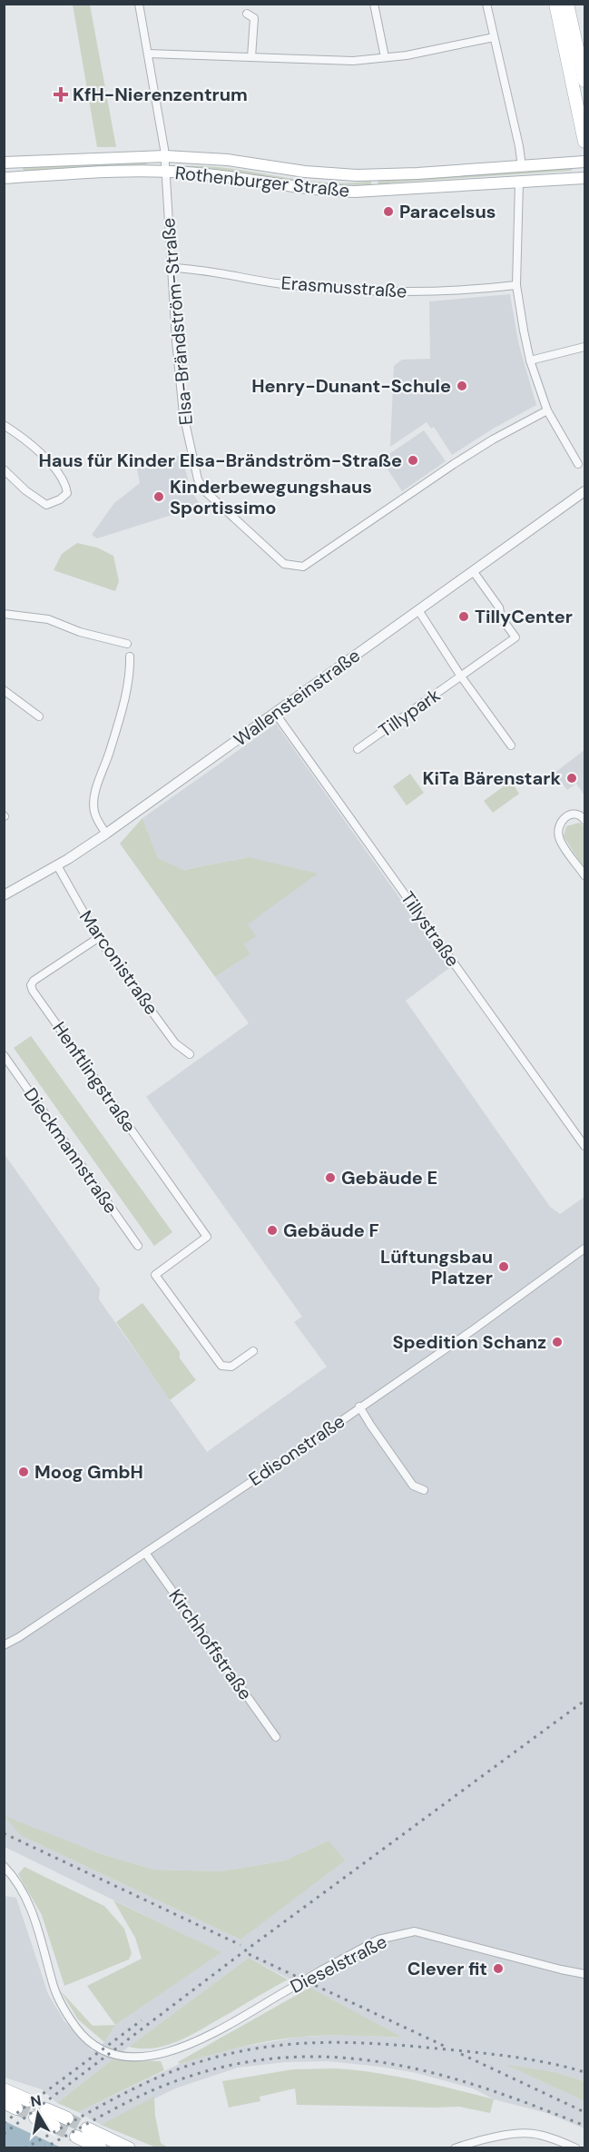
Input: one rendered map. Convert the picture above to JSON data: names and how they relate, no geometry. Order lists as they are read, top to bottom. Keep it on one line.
{"streets":{"main road":["Rothenburger Straße"],"street":["Erasmusstraße","Elsa-Brändström-Straße","Wallensteinstraße","Tillypark","Tillystraße","Marconistraße","Henftlingstraße","Dieckmannstraße","Edisonstraße","Kirchhoffstraße","Dieselstraße"]},"crossings":[["Rothenburger Straße","Elsa-Brändström-Straße"],["Erasmusstraße","Elsa-Brändström-Straße"],["Wallensteinstraße","Tillypark"],["Wallensteinstraße","Tillystraße"],["Wallensteinstraße","Marconistraße"],["Marconistraße","Henftlingstraße"],["Edisonstraße","Kirchhoffstraße"]],"places":{"health":["KfH-Nierenzentrum"],"other":["Paracelsus","Henry-Dunant-Schule","Haus für Kinder Elsa-Brändström-Straße","Kinderbewegungshaus Sportissimo","TillyCenter","KiTa Bärenstark","Gebäude E","Gebäude F","Lüftungsbau Platzer","Spedition Schanz","Moog GmbH","Clever fit"]},"north":"top"}
